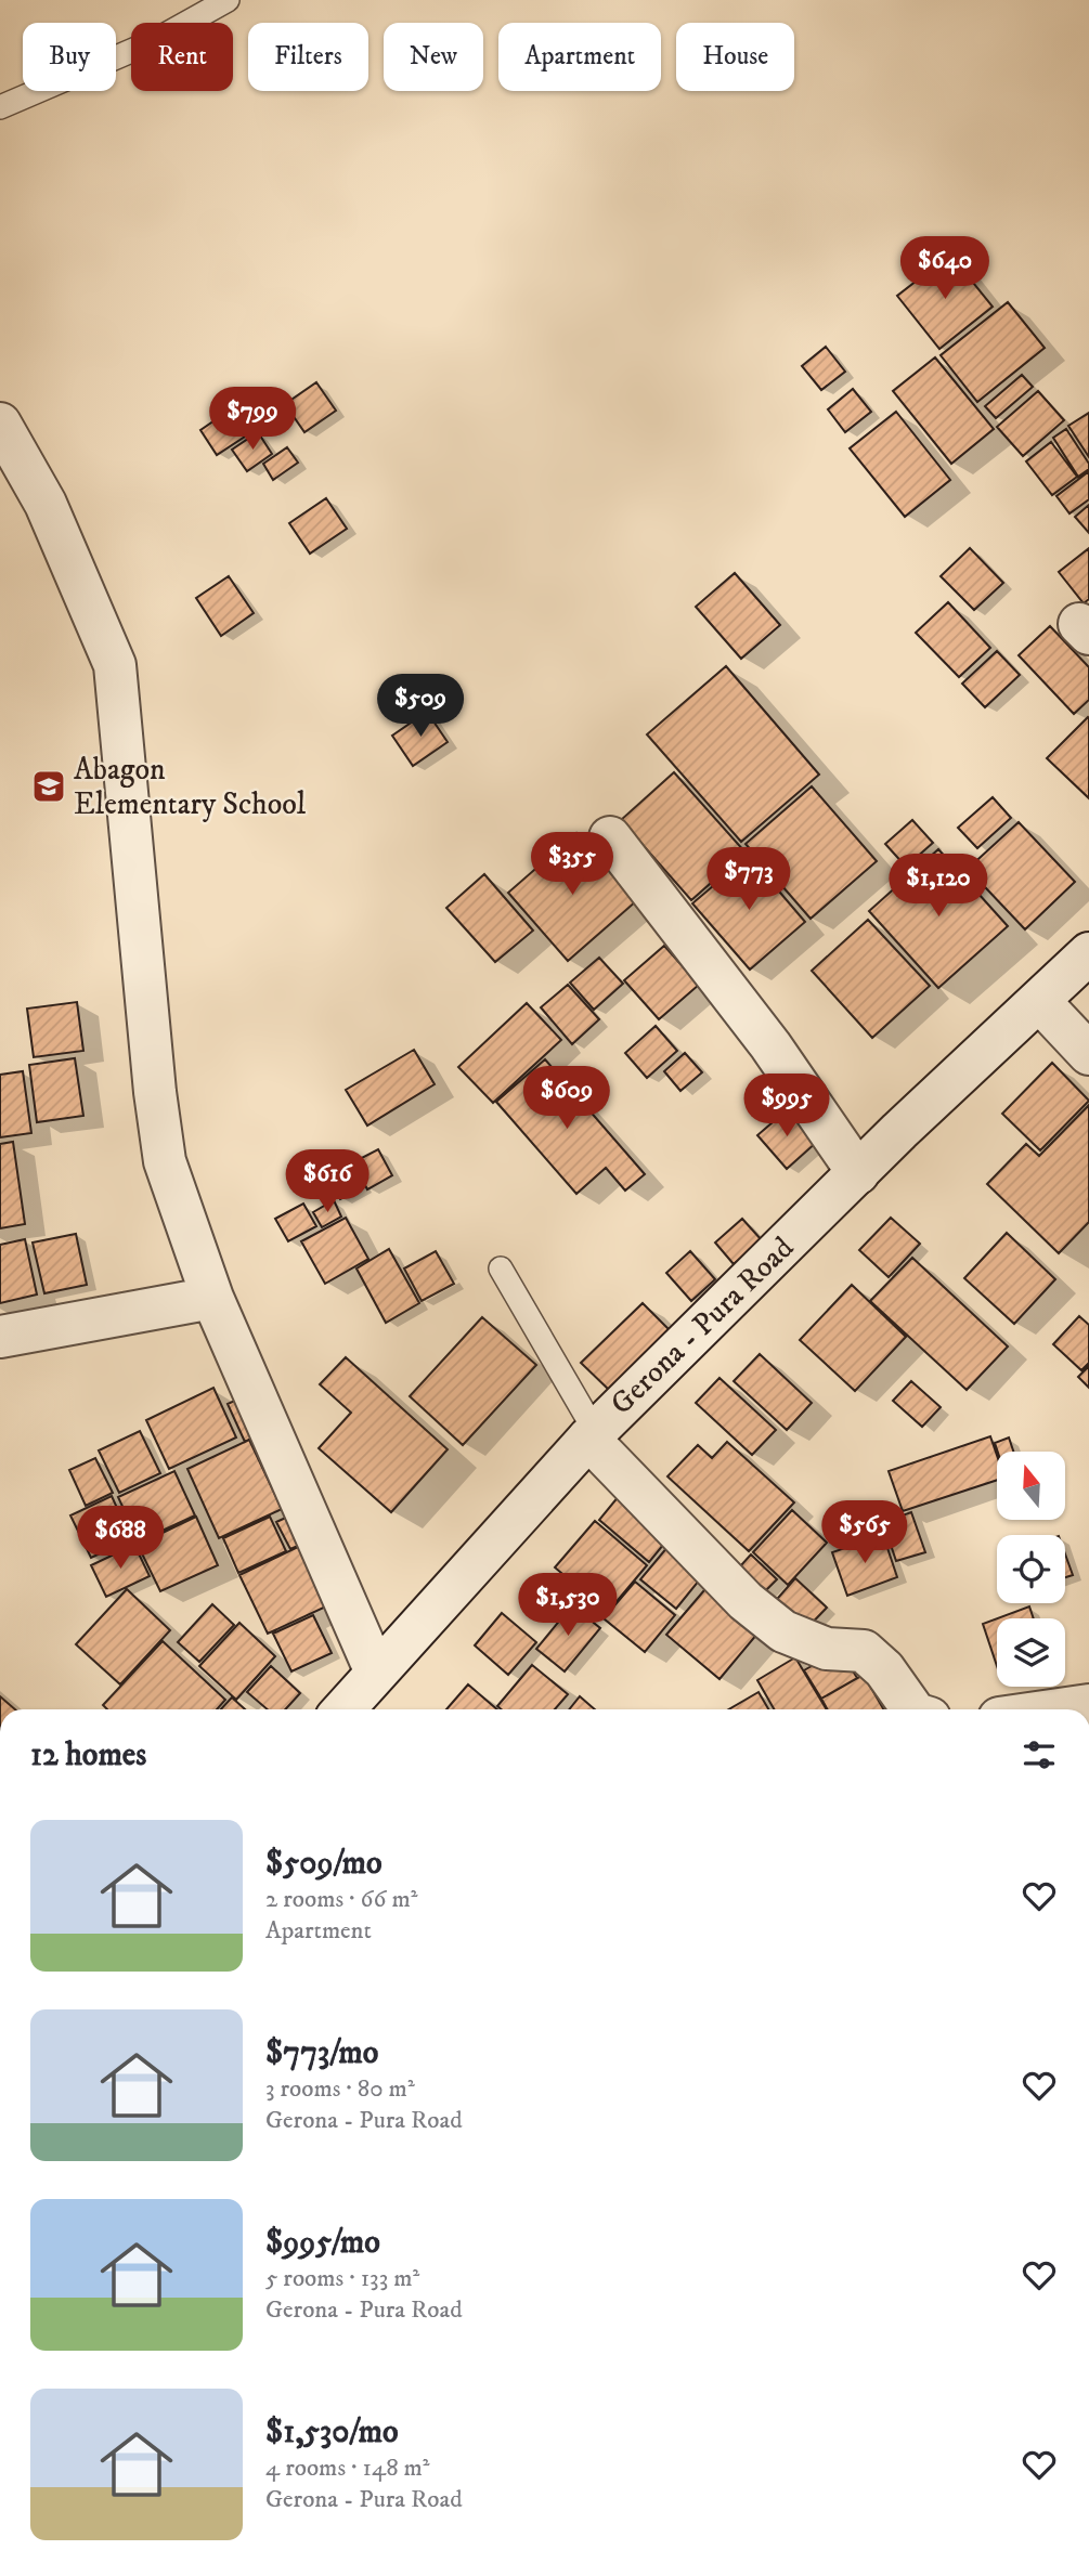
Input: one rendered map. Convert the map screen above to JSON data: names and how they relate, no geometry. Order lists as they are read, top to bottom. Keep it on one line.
{"streets":{"street":["Gerona - Pura Road"]},"places":{"school or university":["Abagon Elementary School"]},"north":"top","page":{"chip":["Buy","Rent","Filters","New","Apartment","House"],"price":["$640","$799","$509","$355","$773","$1,120","$609","$995","$616","$565","$688","$1,530"],"heading":"12 homes","list":[{"name":"$509/mo","note":"2 rooms · 66 m² · Apartment"},{"name":"$773/mo","note":"3 rooms · 80 m² · Gerona - Pura Road"},{"name":"$995/mo","note":"5 rooms · 133 m² · Gerona - Pura Road"},{"name":"$1,530/mo","note":"4 rooms · 148 m² · Gerona - Pura Road"}]}}
